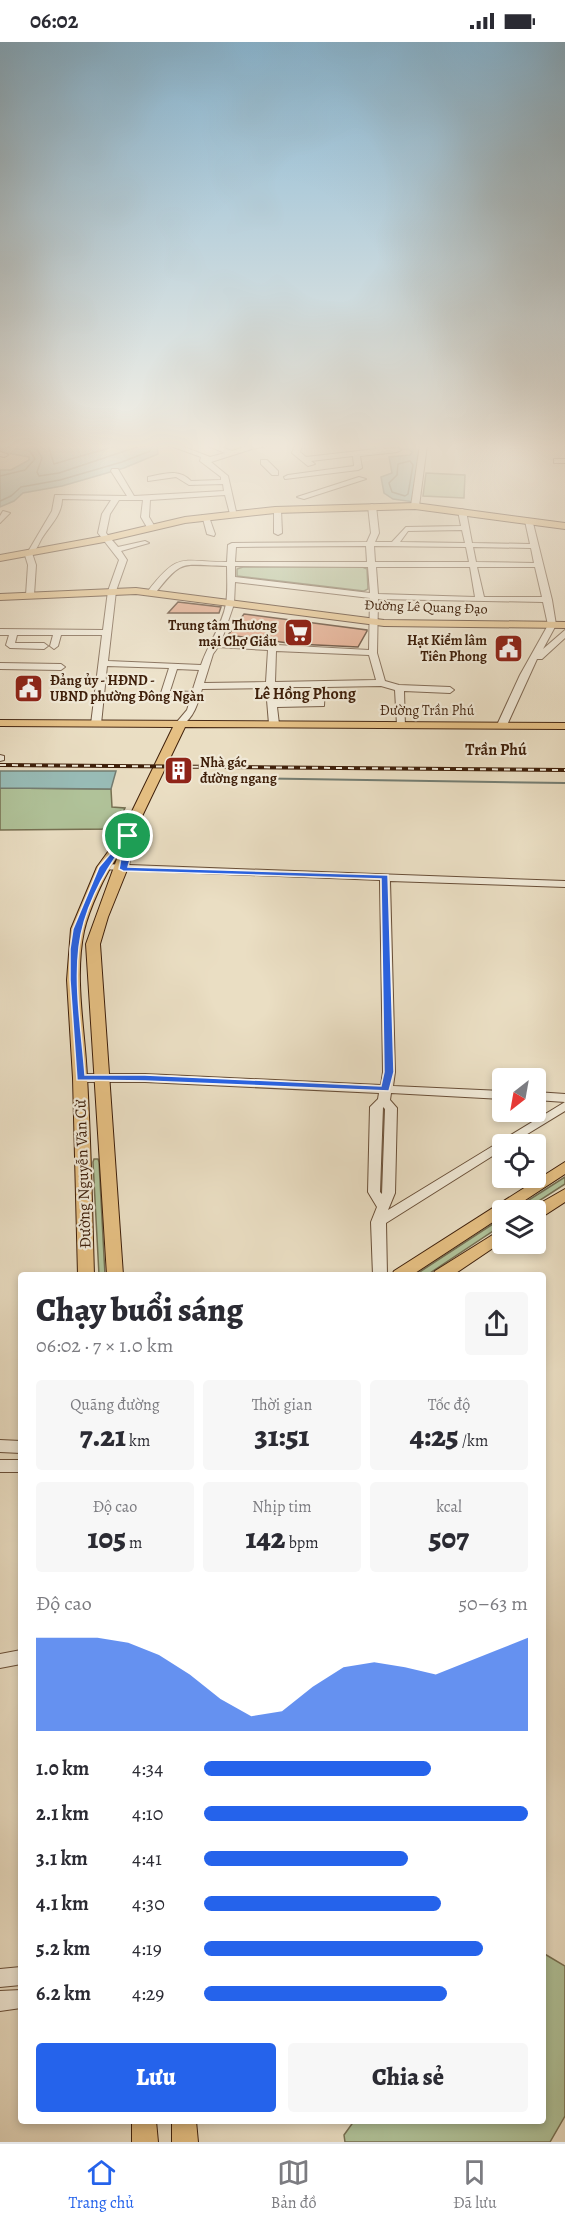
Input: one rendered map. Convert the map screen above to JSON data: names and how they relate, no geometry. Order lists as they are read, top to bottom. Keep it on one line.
{"streets":{"main road":["Đường Lê Quang Đạo","Đường Trần Phú","Đường Nguyễn Văn Cừ"]},"crossings":[["Đường Trần Phú","Đường Nguyễn Văn Cừ"]],"districts":["Lê Hồng Phong","Trần Phú"],"places":{"supermarket":["Trung tâm Thương mại Chợ Giầu"],"public building":["Hạt Kiểm lâm Tiên Phong","Đảng ủy - HĐND - UBND phường Đông Ngàn"],"building":["Nhà gác đường ngang"]},"north":"bottom left","page":{"status":"06:02","heading":["Chạy buổi sáng","06:02 · 7 × 1.0 km"],"stats":[["Quãng đường","7.21 km"],["Thời gian","31:51"],["Tốc độ","4:25 /km"],["Độ cao","105 m"],["Nhịp tim","142 bpm"],["kcal","507"]],"chart":["Độ cao","50–63 m"],"list":[{"name":"1.0 km","note":"4:34"},{"name":"2.1 km","note":"4:10"},{"name":"3.1 km","note":"4:41"},{"name":"4.1 km","note":"4:30"},{"name":"5.2 km","note":"4:19"},{"name":"6.2 km","note":"4:29"}],"buttons":["Lưu","Chia sẻ"],"tabs":["Trang chủ","Bản đồ","Đã lưu"]}}
